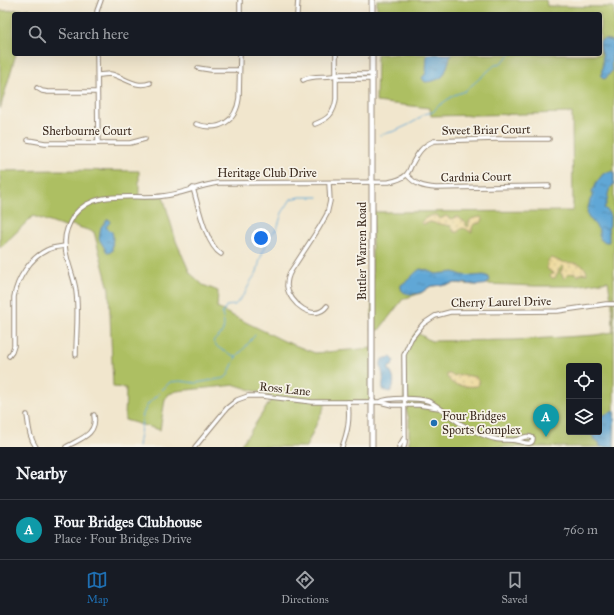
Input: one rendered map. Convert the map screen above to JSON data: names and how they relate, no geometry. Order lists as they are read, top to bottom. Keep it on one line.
{"streets":{"main road":["Butler Warren Road"],"street":["Sweet Briar Court","Sherbourne Court","Heritage Club Drive","Cardnia Court","Cherry Laurel Drive","Ross Lane"]},"crossings":[["Sweet Briar Court","Cardnia Court"],["Heritage Club Drive","Butler Warren Road"],["Butler Warren Road","Ross Lane"]],"places":["Four Bridges Sports Complex"],"page":{"search":"Search here","pins":"A","heading":"Nearby","list":[{"mark":"A","name":"Four Bridges Clubhouse","note":"Place · Four Bridges Drive","value":"760 m"}],"nav":["Map","Directions","Saved"]}}
